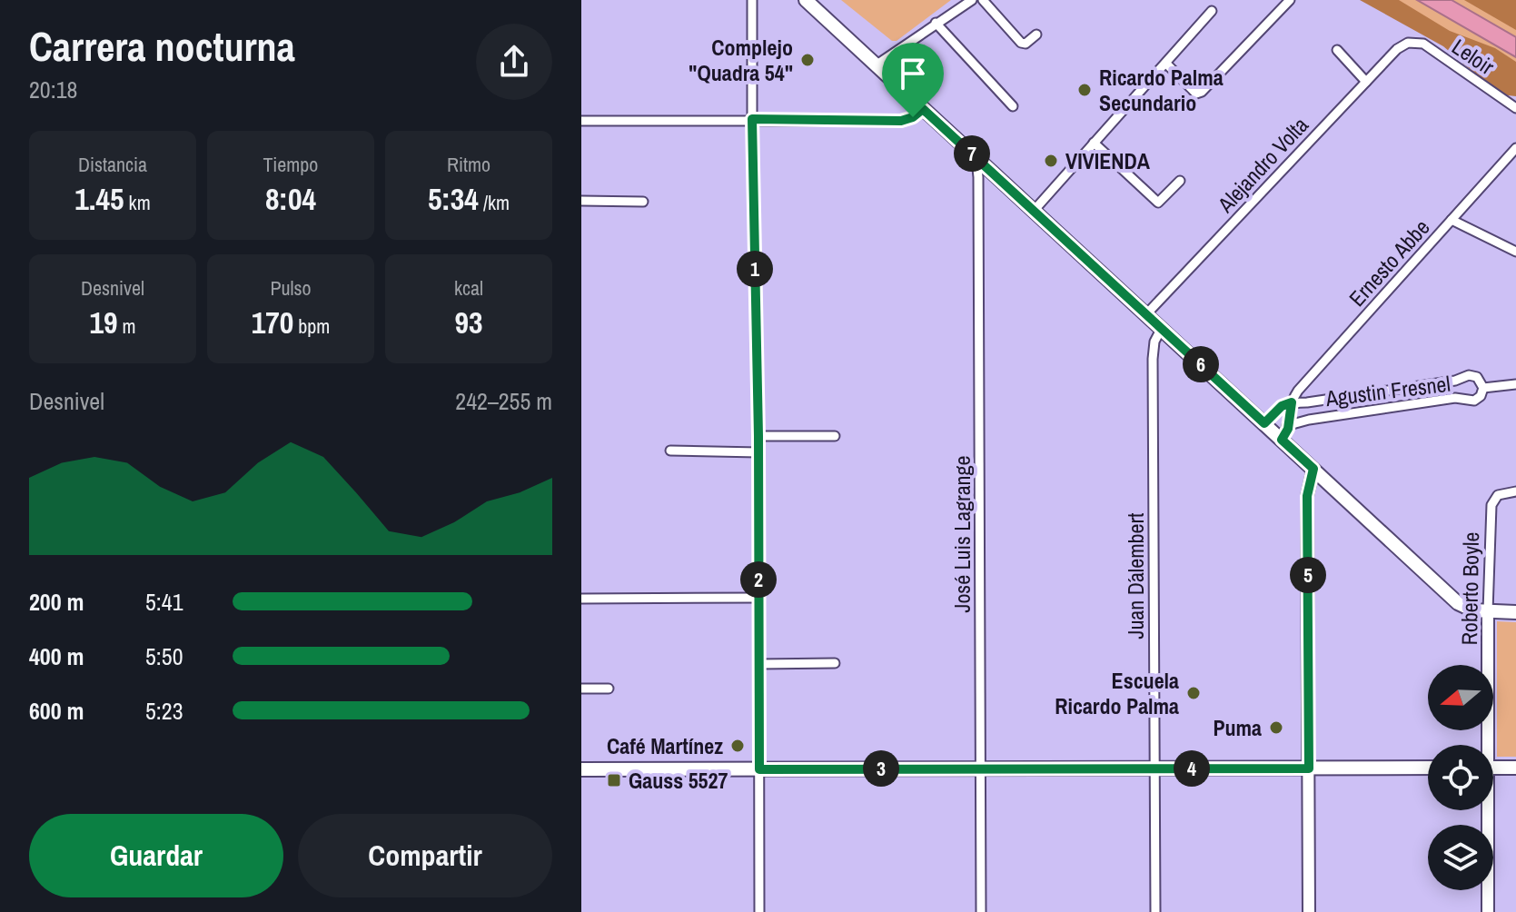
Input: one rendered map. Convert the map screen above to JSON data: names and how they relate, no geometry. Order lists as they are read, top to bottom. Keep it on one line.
{"streets":{"main road":["Roberto Boyle"],"street":["Leloir","Alejandro Volta","Ernesto Abbe","Agustin Fresnel","José Luis Lagrange","Juan D´alembert"]},"crossings":[["Leloir","Alejandro Volta"],["Ernesto Abbe","Agustin Fresnel"]],"places":{"other":["Complejo \"Quadra 54\"","Ricardo Palma Secundario","VIVIENDA","Escuela Ricardo Palma","Puma","Café Martínez"],"transit":["Gauss 5527"]},"north":"left","page":{"heading":["Carrera nocturna","20:18"],"stats":[["Distancia","1.45 km"],["Tiempo","8:04"],["Ritmo","5:34 /km"],["Desnivel","19 m"],["Pulso","170 bpm"],["kcal","93"]],"pins":["7","1","6","5","2","3","4"],"chart":["Desnivel","242–255 m"],"list":[{"name":"200 m","note":"5:41"},{"name":"400 m","note":"5:50"},{"name":"600 m","note":"5:23"}],"buttons":["Guardar","Compartir"]}}
